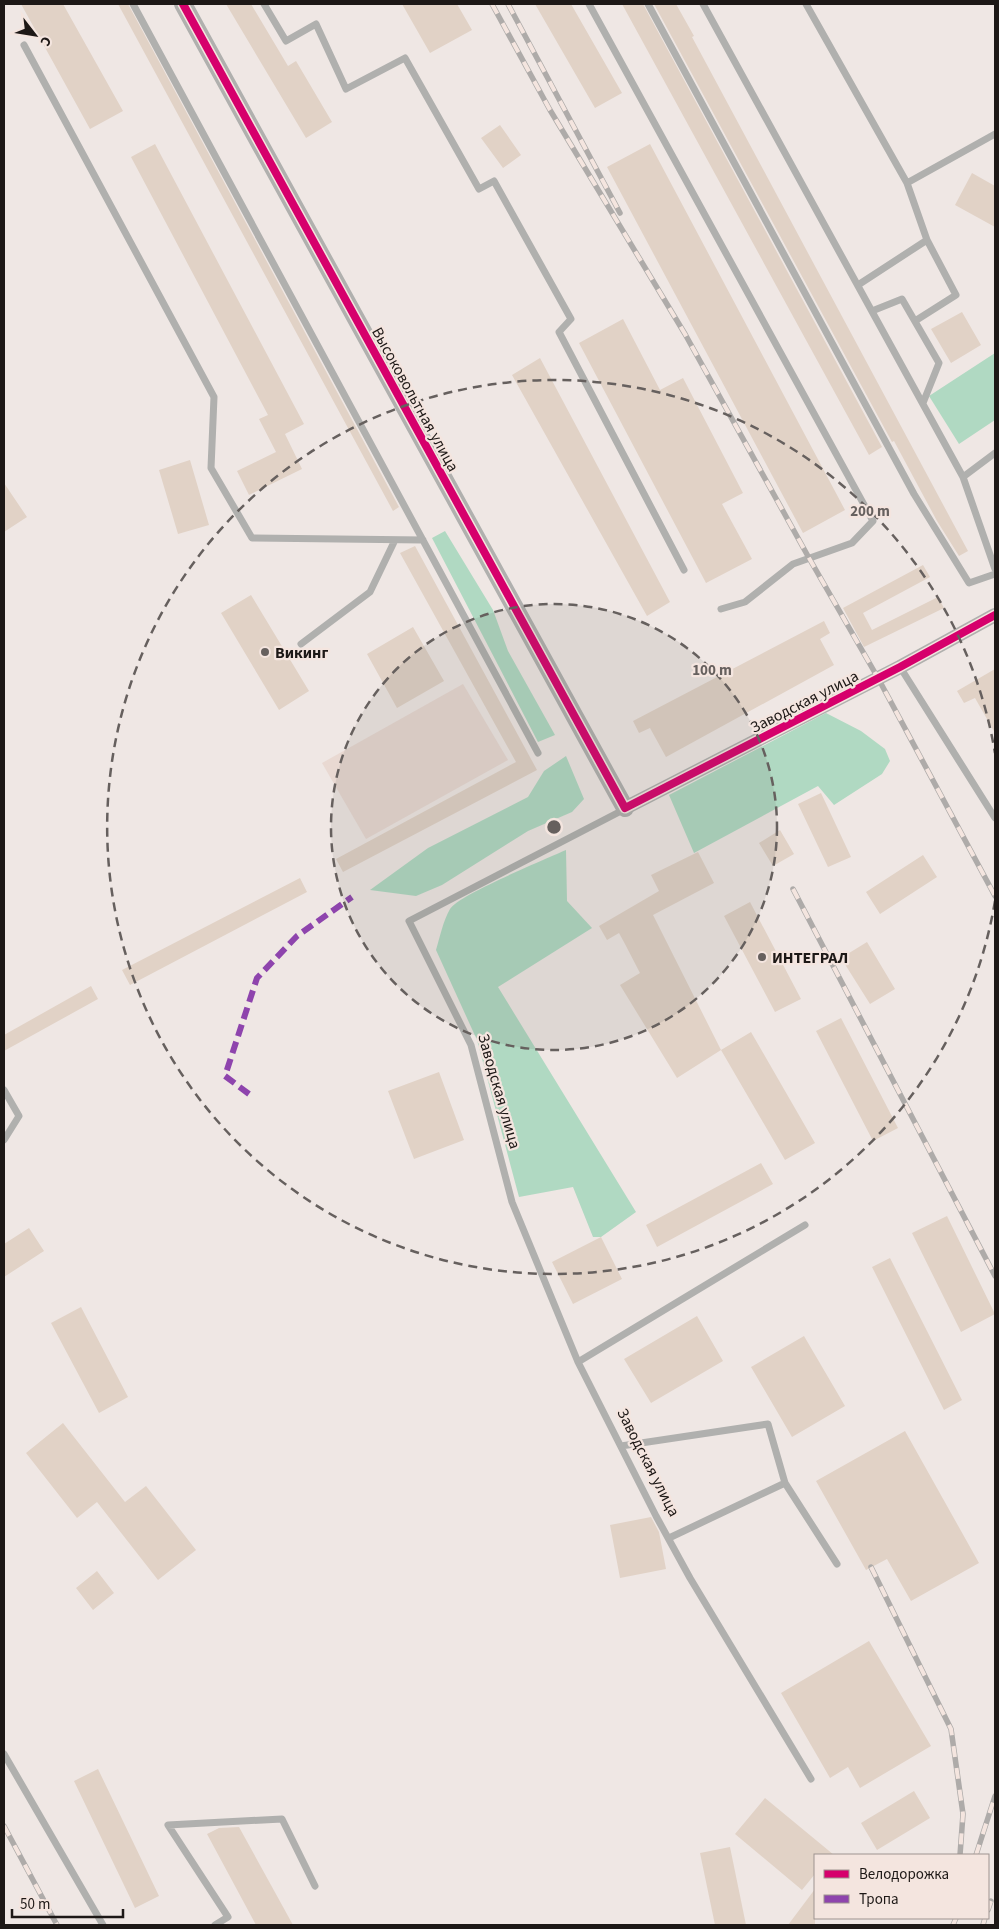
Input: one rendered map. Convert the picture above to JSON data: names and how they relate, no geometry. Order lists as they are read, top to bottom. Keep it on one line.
{"streets":{"street":["Высоковольтная улица","Заводская улица"]},"crossings":[["Высоковольтная улица","Заводская улица"]],"places":["Викинг","ИНТЕГРАЛ"],"legend":["Велодорожка","Тропа"],"scale_bar":"50 m","north":"bottom right","rings":["200 m","100 m"]}
